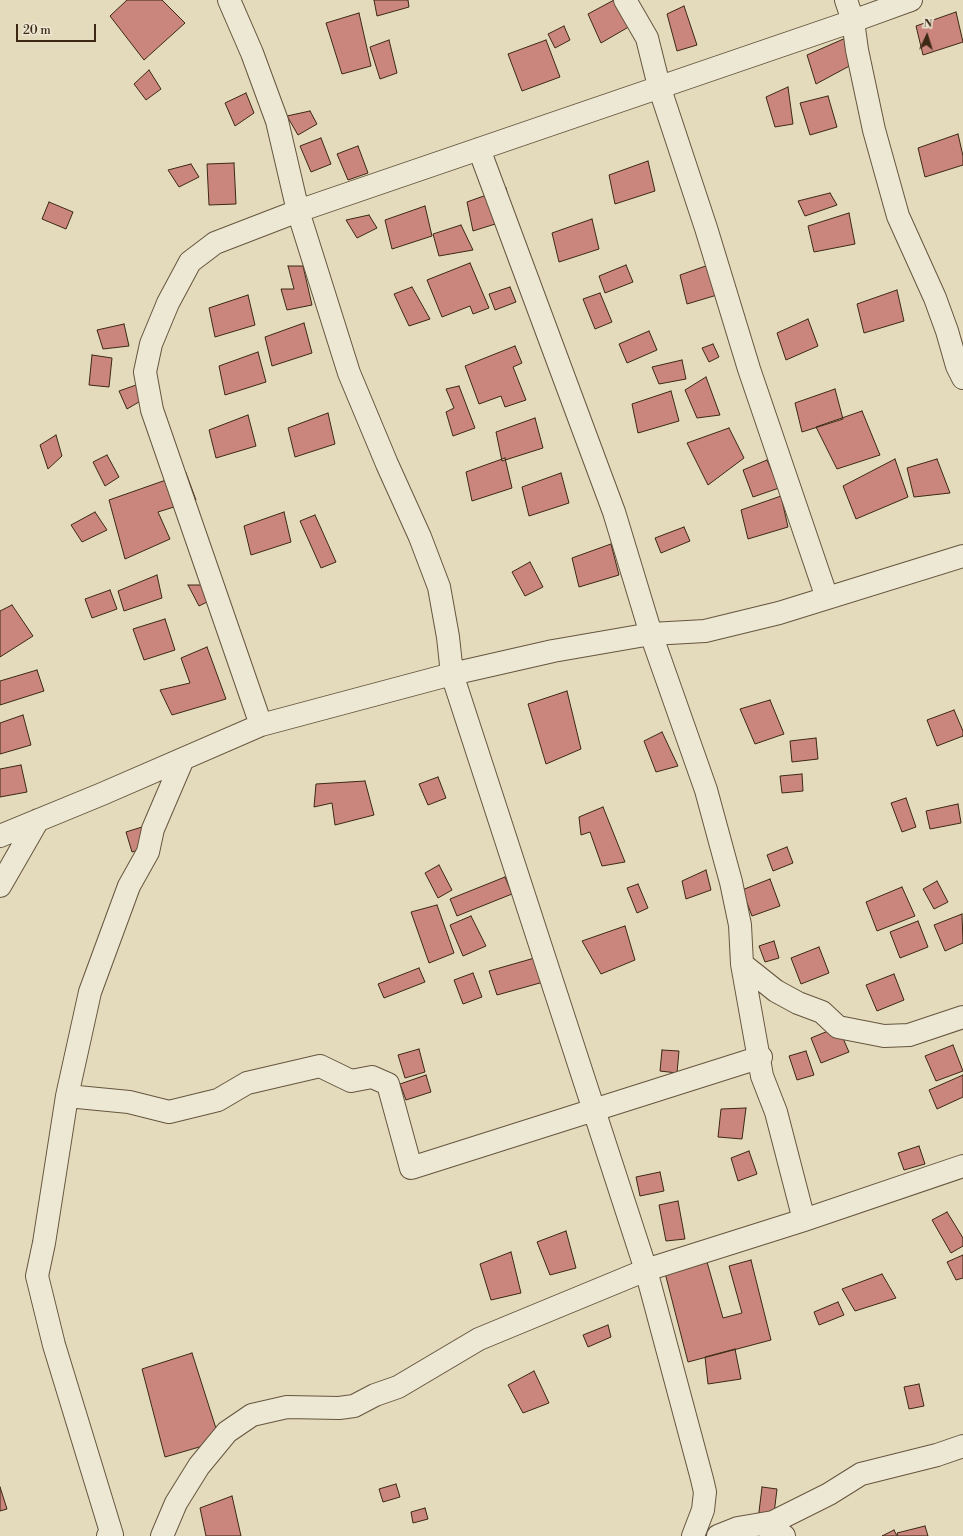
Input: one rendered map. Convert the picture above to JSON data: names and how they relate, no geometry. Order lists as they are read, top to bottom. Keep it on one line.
{"scale_bar":"20 m","north":"top"}
